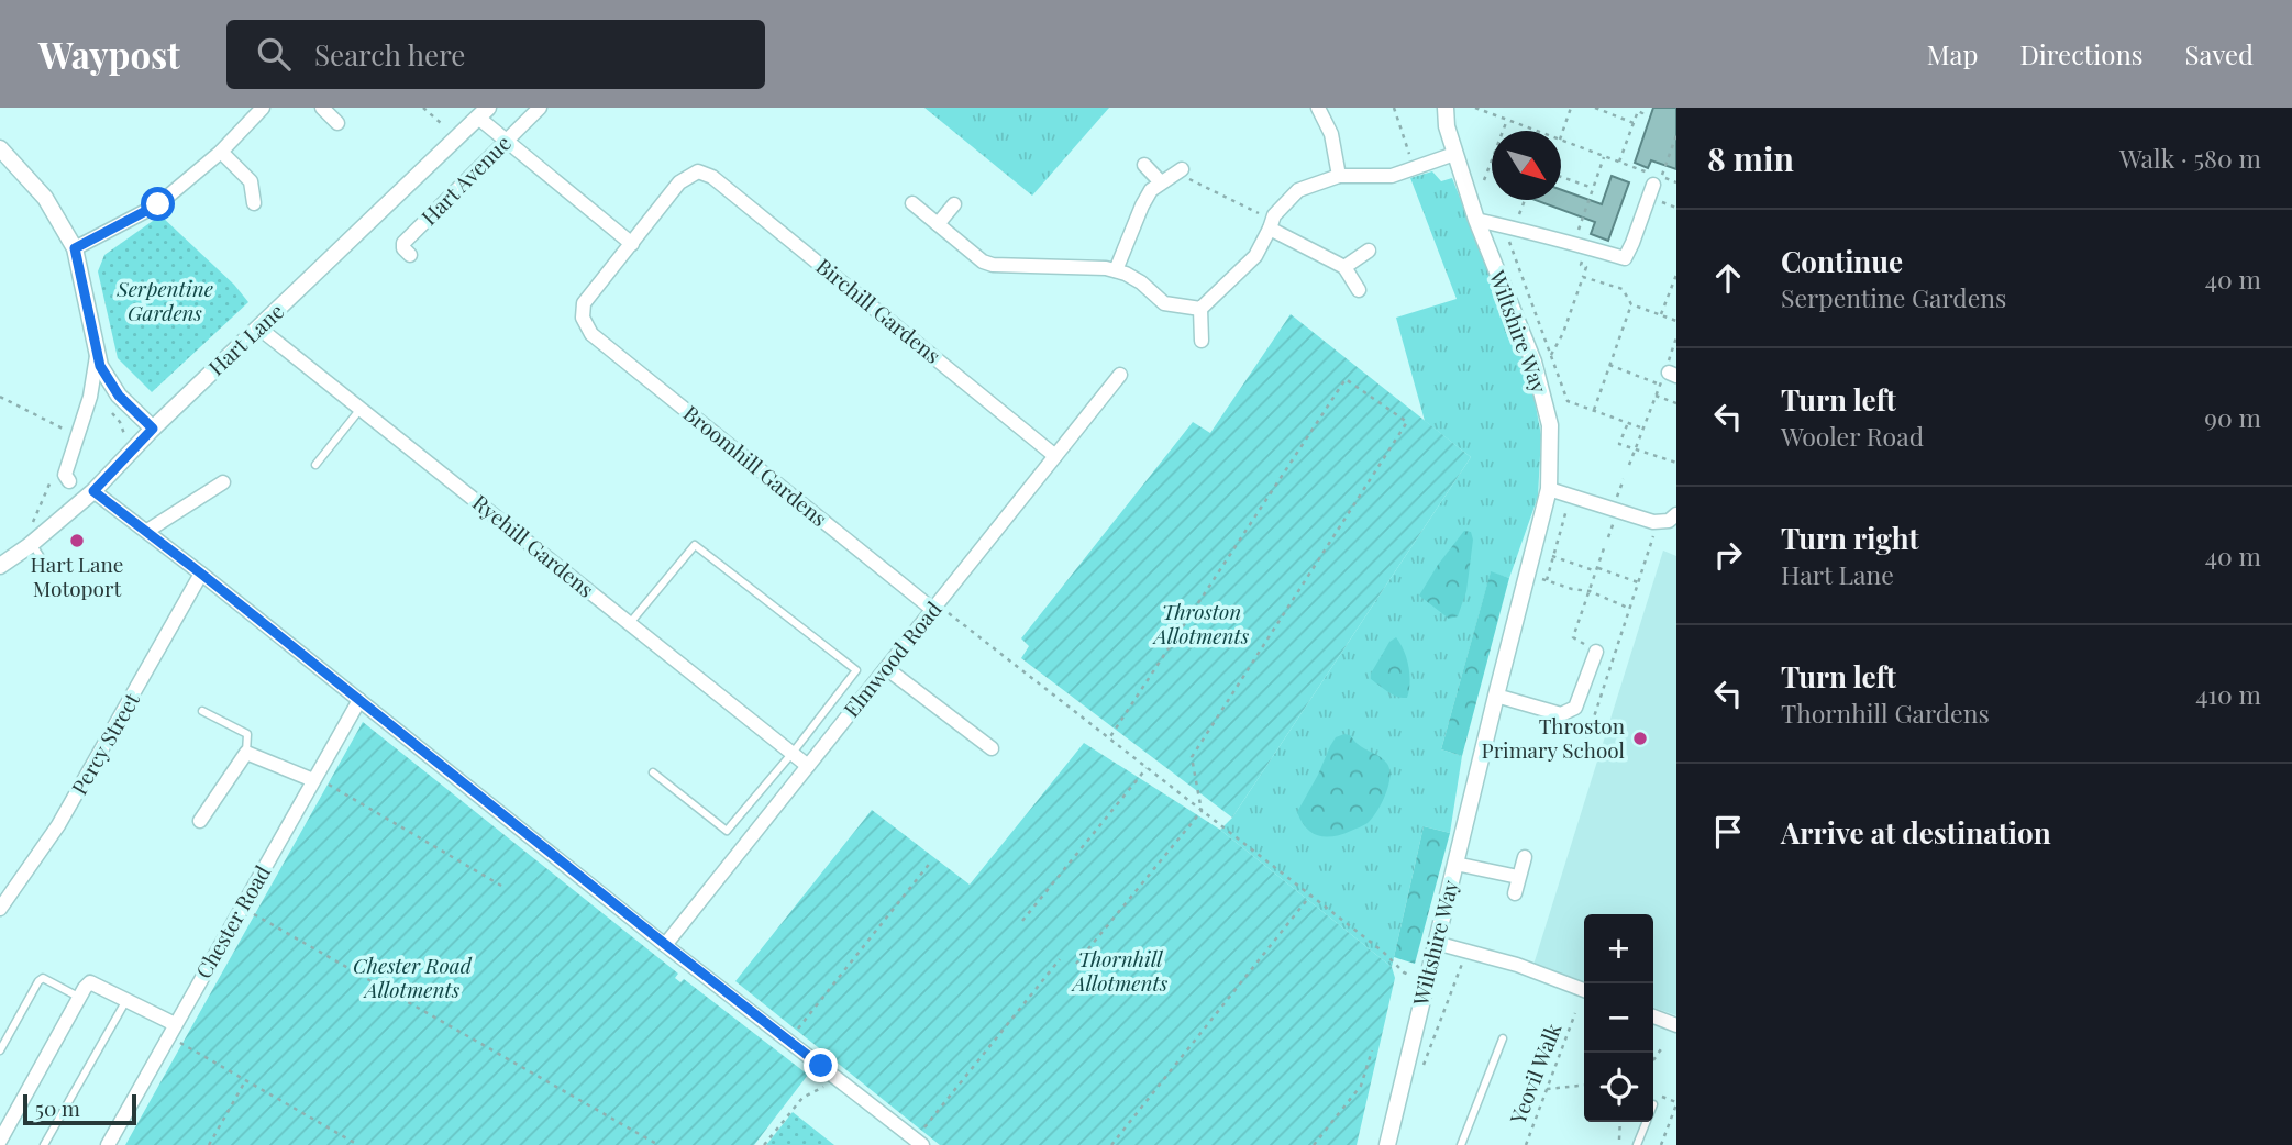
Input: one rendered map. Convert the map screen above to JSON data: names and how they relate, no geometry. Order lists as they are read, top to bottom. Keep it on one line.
{"streets":{"street":["Hart Avenue","Birchill Gardens","Wiltshire Way","Hart Lane","Broomhill Gardens","Ryehill Gardens","Elmwood Road","Percy Street","Chester Road"],"path":["Yeovil Walk"]},"crossings":[["Birchill Gardens","Broomhill Gardens"],["Birchill Gardens","Elmwood Road"],["Hart Lane","Ryehill Gardens"],["Broomhill Gardens","Elmwood Road"],["Ryehill Gardens","Elmwood Road"]],"parks":["Serpentine Gardens","Throston Allotments","Thornhill Allotments","Chester Road Allotments"],"places":["Hart Lane Motoport","Throston Primary School"],"scale_bar":"50 m","north":"bottom right","page":{"header":"Waypost","search":"Search here","nav":["Map","Directions","Saved"],"heading":["8 min","Walk · 580 m"],"list":[["Continue","Serpentine Gardens","40 m"],["Turn left","Wooler Road","90 m"],["Turn right","Hart Lane","40 m"],["Turn left","Thornhill Gardens","410 m"],"Arrive at destination"],"map_buttons":["+","−"],"scale":"50 m"}}
